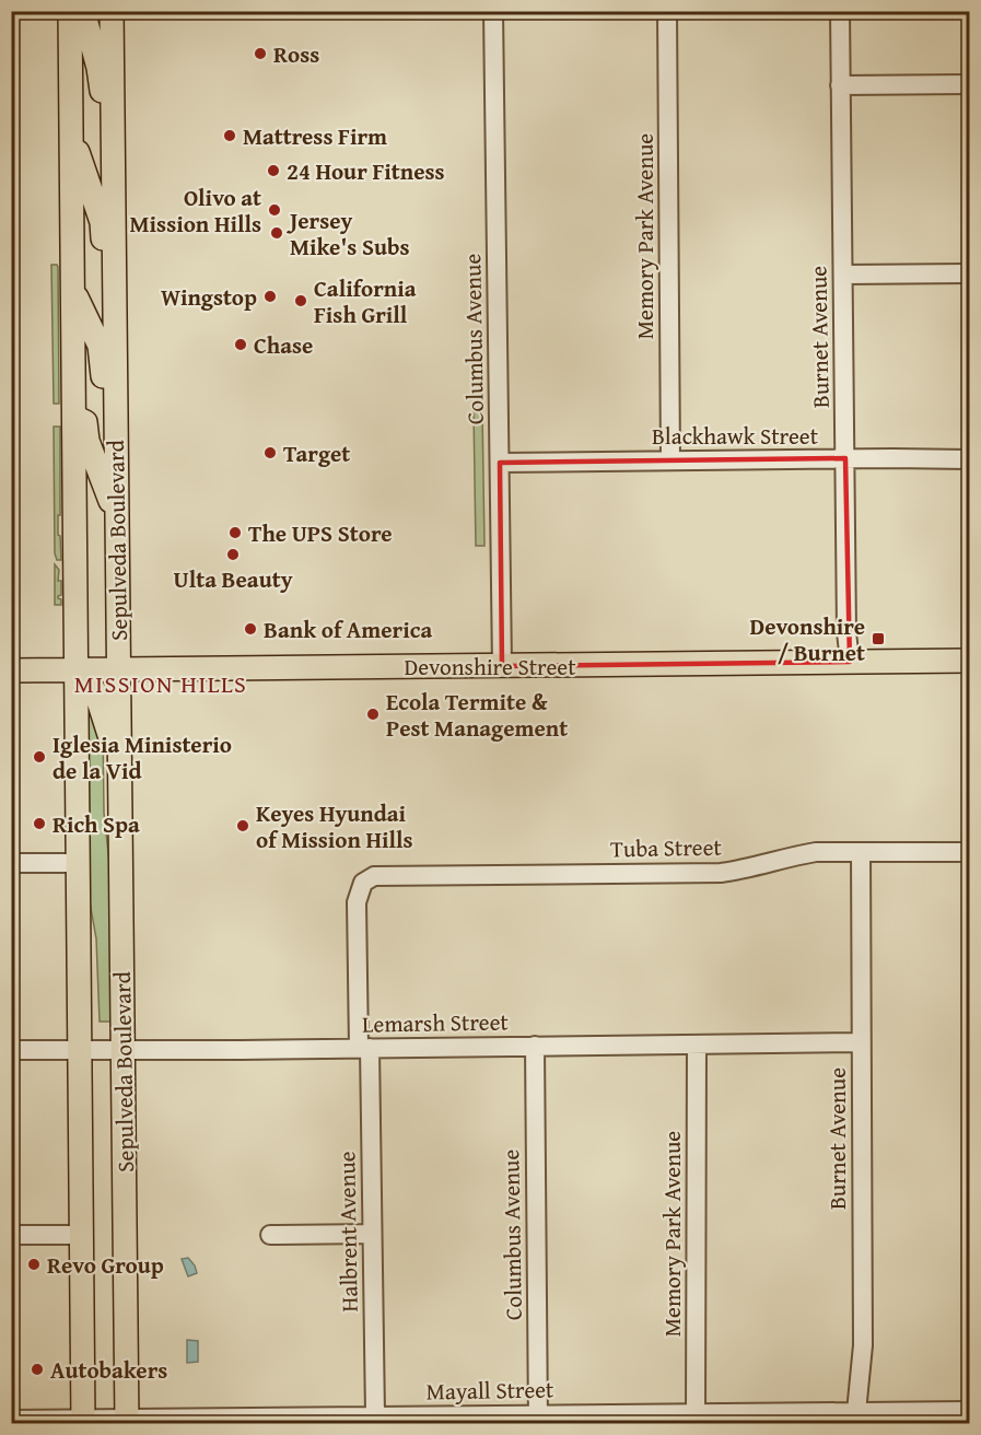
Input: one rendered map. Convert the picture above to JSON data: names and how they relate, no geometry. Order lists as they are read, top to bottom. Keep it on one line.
{"streets":{"main road":["Sepulveda Boulevard","Devonshire Street"],"street":["Memory Park Avenue","Burnet Avenue","Columbus Avenue","Blackhawk Street","Tuba Street","Lemarsh Street","Halbrent Avenue","Mayall Street"]},"crossings":[["Memory Park Avenue","Blackhawk Street"],["Memory Park Avenue","Lemarsh Street"],["Memory Park Avenue","Mayall Street"],["Burnet Avenue","Blackhawk Street"],["Burnet Avenue","Devonshire Street"],["Burnet Avenue","Tuba Street"],["Burnet Avenue","Lemarsh Street"],["Burnet Avenue","Mayall Street"],["Columbus Avenue","Blackhawk Street"],["Columbus Avenue","Devonshire Street"],["Columbus Avenue","Lemarsh Street"],["Columbus Avenue","Mayall Street"],["Sepulveda Boulevard","Devonshire Street"],["Sepulveda Boulevard","Lemarsh Street"],["Sepulveda Boulevard","Mayall Street"],["Tuba Street","Halbrent Avenue"],["Lemarsh Street","Halbrent Avenue"],["Halbrent Avenue","Mayall Street"]],"districts":["MISSION HILLS"],"places":{"other":["Ross","Mattress Firm","24 Hour Fitness","Olivo at Mission Hills","Jersey Mike's Subs","Wingstop","California Fish Grill","Chase","Target","The UPS Store","Ulta Beauty","Bank of America","Ecola Termite & Pest Management","Iglesia Ministerio de la Vid","Rich Spa","Keyes Hyundai of Mission Hills","Revo Group","Autobakers"],"transit":["Devonshire / Burnet"]}}
